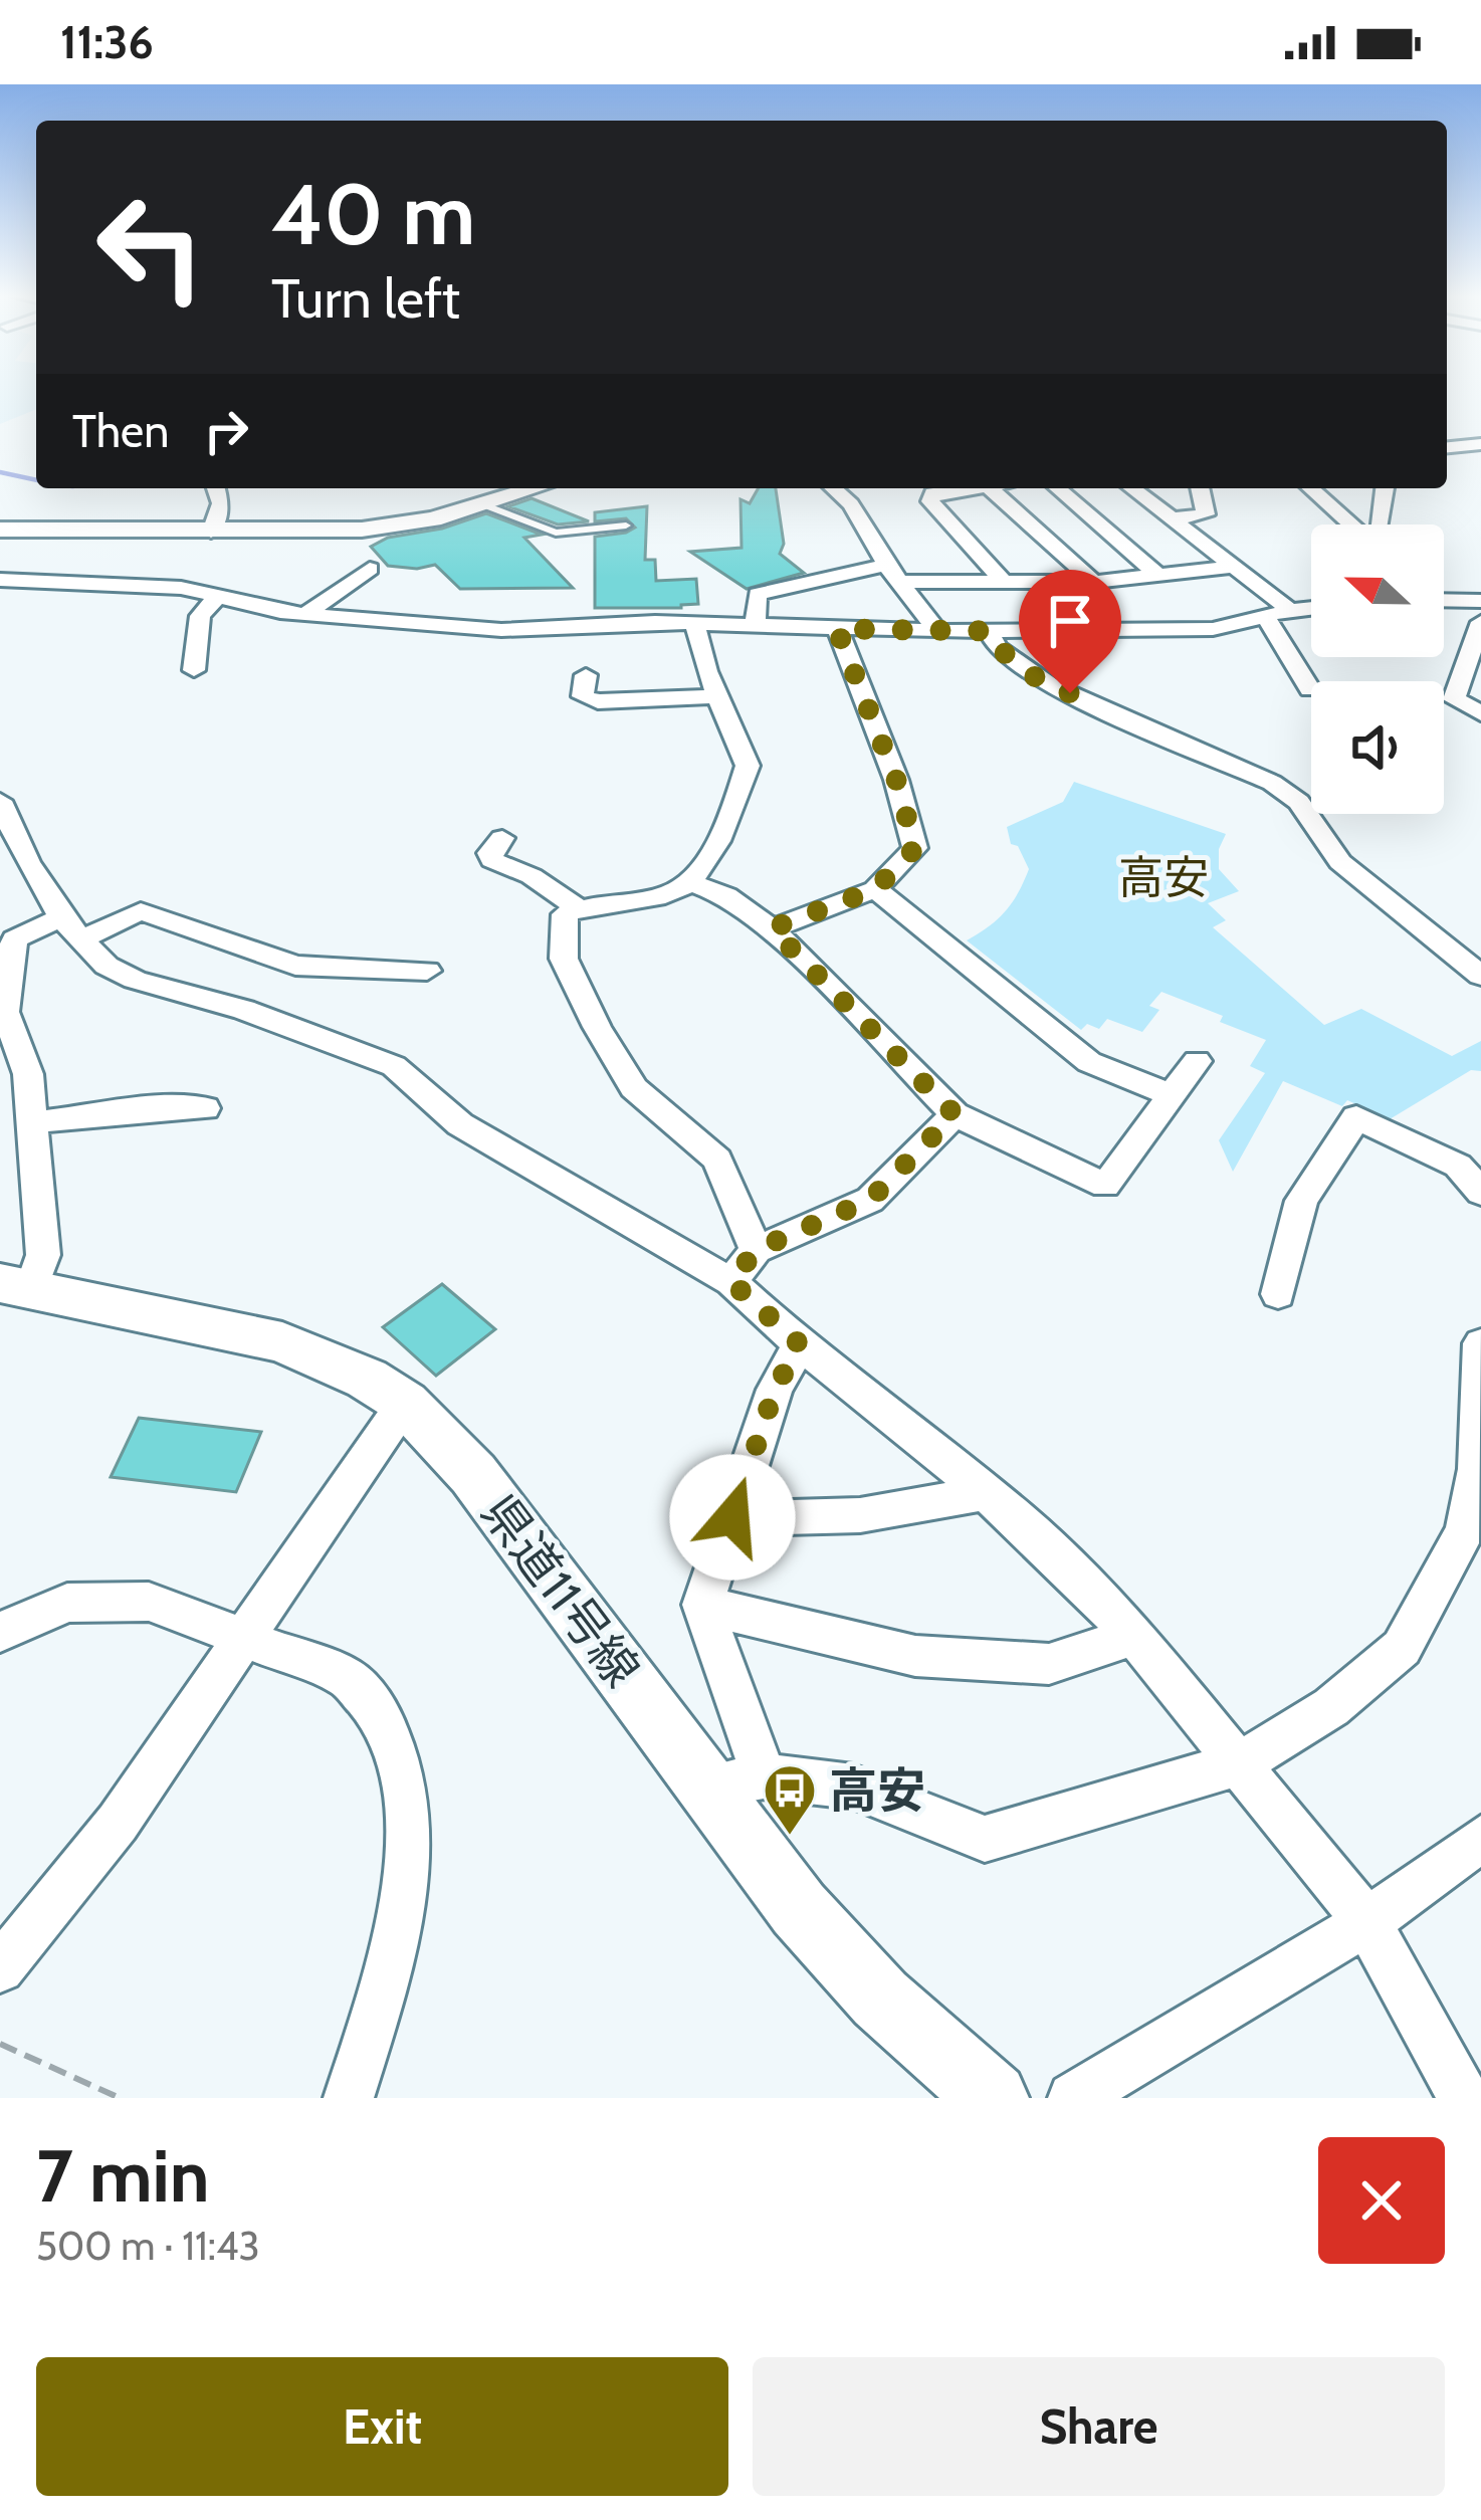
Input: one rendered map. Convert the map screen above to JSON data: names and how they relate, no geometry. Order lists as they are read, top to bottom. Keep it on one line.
{"streets":{"main road":["県道11号線"]},"districts":["高安"],"places":{"bus stop":["高安"]},"north":"left","page":{"status":"11:36","turn":["40 m","Turn left"],"then":"Then","heading":["7 min","500 m · 11:43"],"buttons":["Exit","Share"]}}
